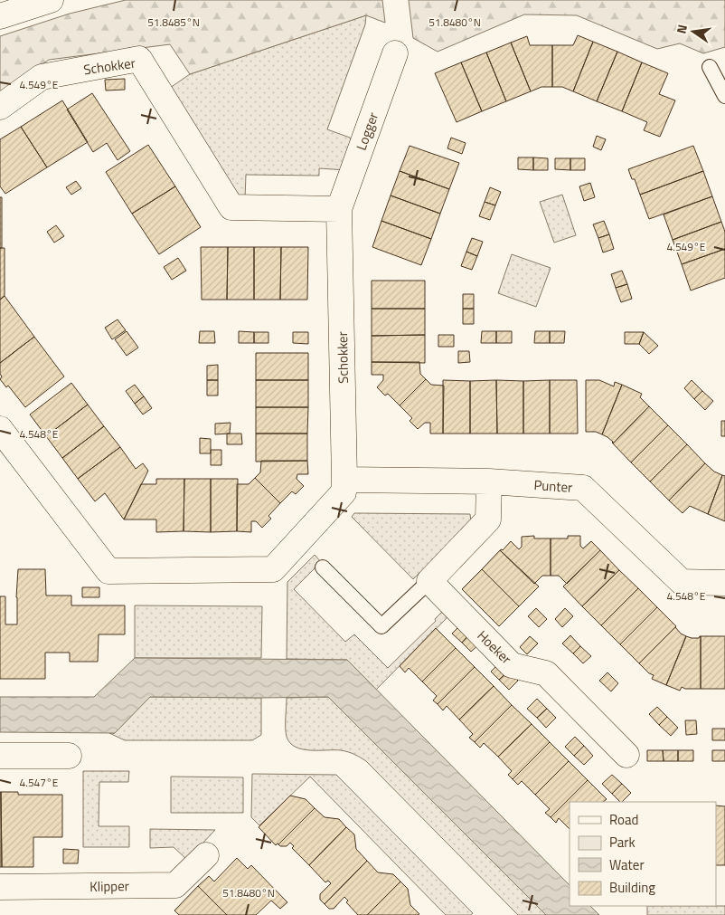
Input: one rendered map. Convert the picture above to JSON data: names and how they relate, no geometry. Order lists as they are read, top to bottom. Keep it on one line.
{"streets":{"street":["Schokker","Logger","Punter","Hoeker","Klipper"]},"crossings":[["Schokker","Logger"],["Schokker","Punter"]],"legend":["Road","Park","Water","Building"],"north":"left","coordinates":["51.8480°N","51.8485°N","4.549°E","4.548°E","4.547°E"]}
